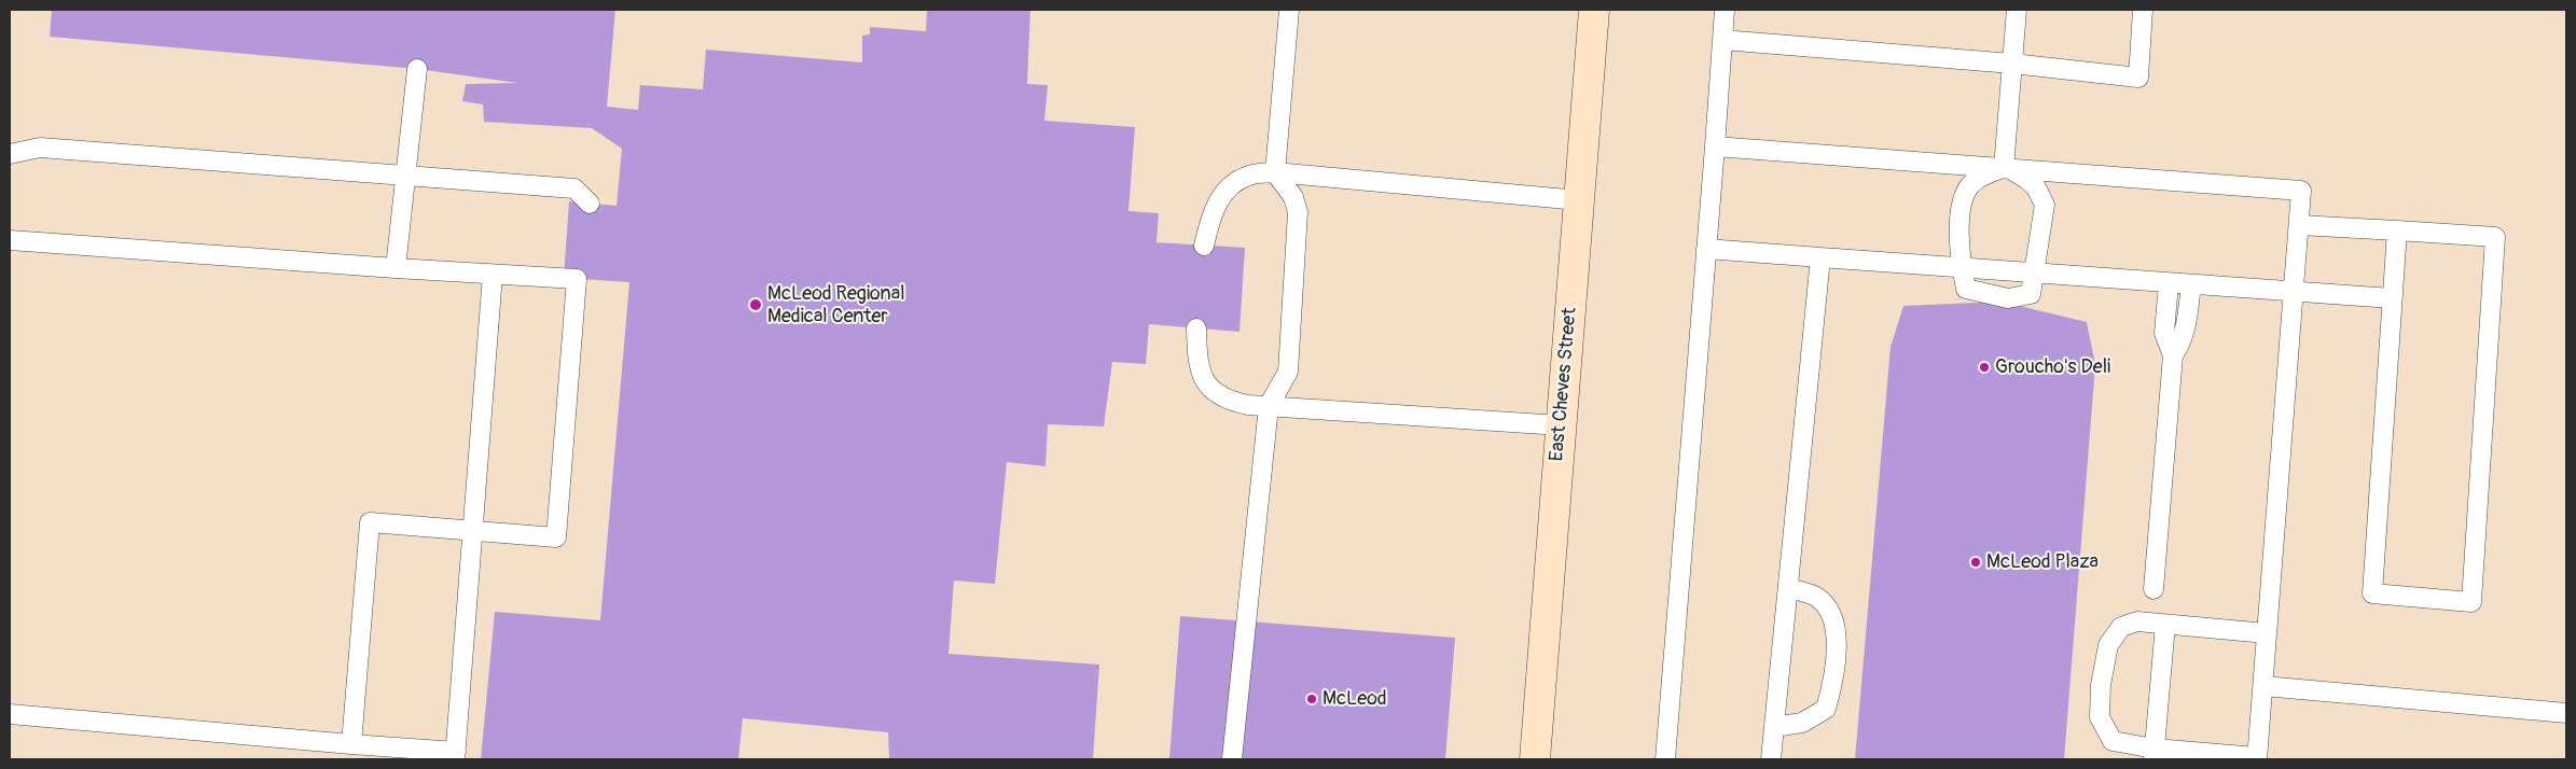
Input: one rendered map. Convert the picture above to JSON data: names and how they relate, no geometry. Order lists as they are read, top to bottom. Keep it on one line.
{"streets":{"main road":["East Cheves Street"]},"places":["McLeod Regional Medical Center","Groucho's Deli","McLeod Plaza","McLeod"]}
